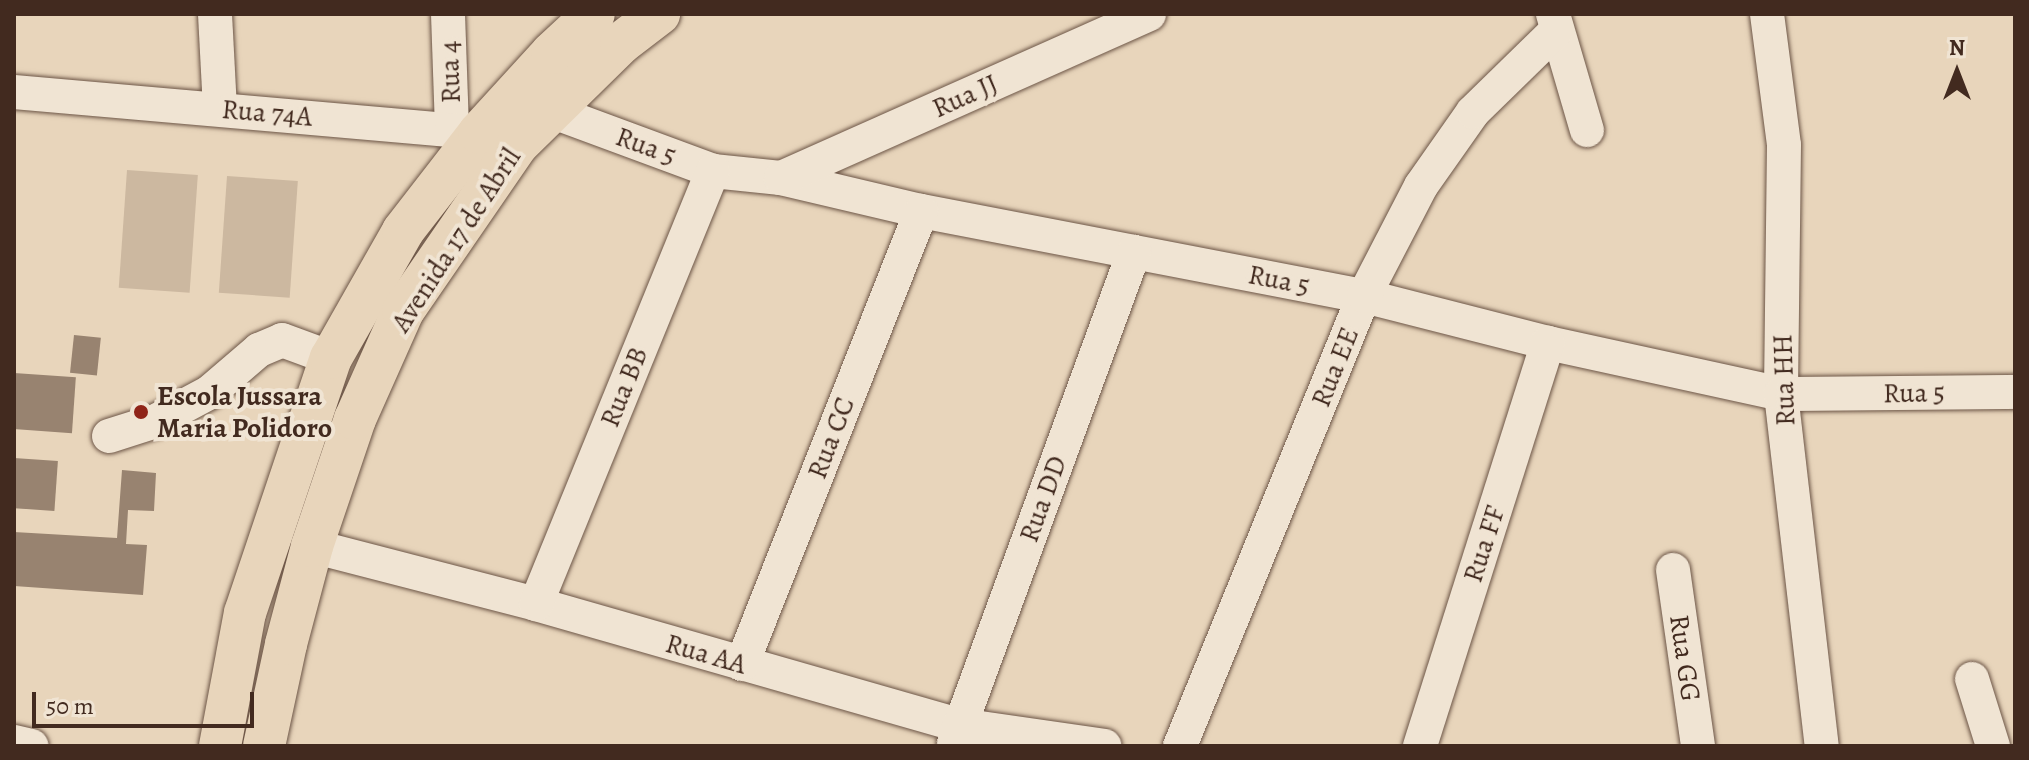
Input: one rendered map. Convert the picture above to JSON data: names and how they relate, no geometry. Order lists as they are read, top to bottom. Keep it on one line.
{"streets":{"main road":["Avenida 17 de Abril"],"street":["Rua 4","Rua JJ","Rua 74A","Rua 5","Rua EE","Rua HH","Rua BB","Rua CC","Rua DD","Rua FF","Rua AA","Rua GG"]},"crossings":[["Rua 4","Rua 74A"],["Rua 4","Avenida 17 de Abril"],["Rua JJ","Rua 5"],["Rua 74A","Avenida 17 de Abril"],["Rua 5","Avenida 17 de Abril"],["Rua 5","Rua EE"],["Rua 5","Rua HH"],["Rua 5","Rua BB"],["Rua 5","Rua CC"],["Rua 5","Rua DD"],["Rua 5","Rua FF"],["Avenida 17 de Abril","Rua AA"],["Rua BB","Rua AA"],["Rua CC","Rua AA"],["Rua DD","Rua AA"]],"places":["Escola Jussara Maria Polidoro"],"scale_bar":"50 m","north":"top"}
